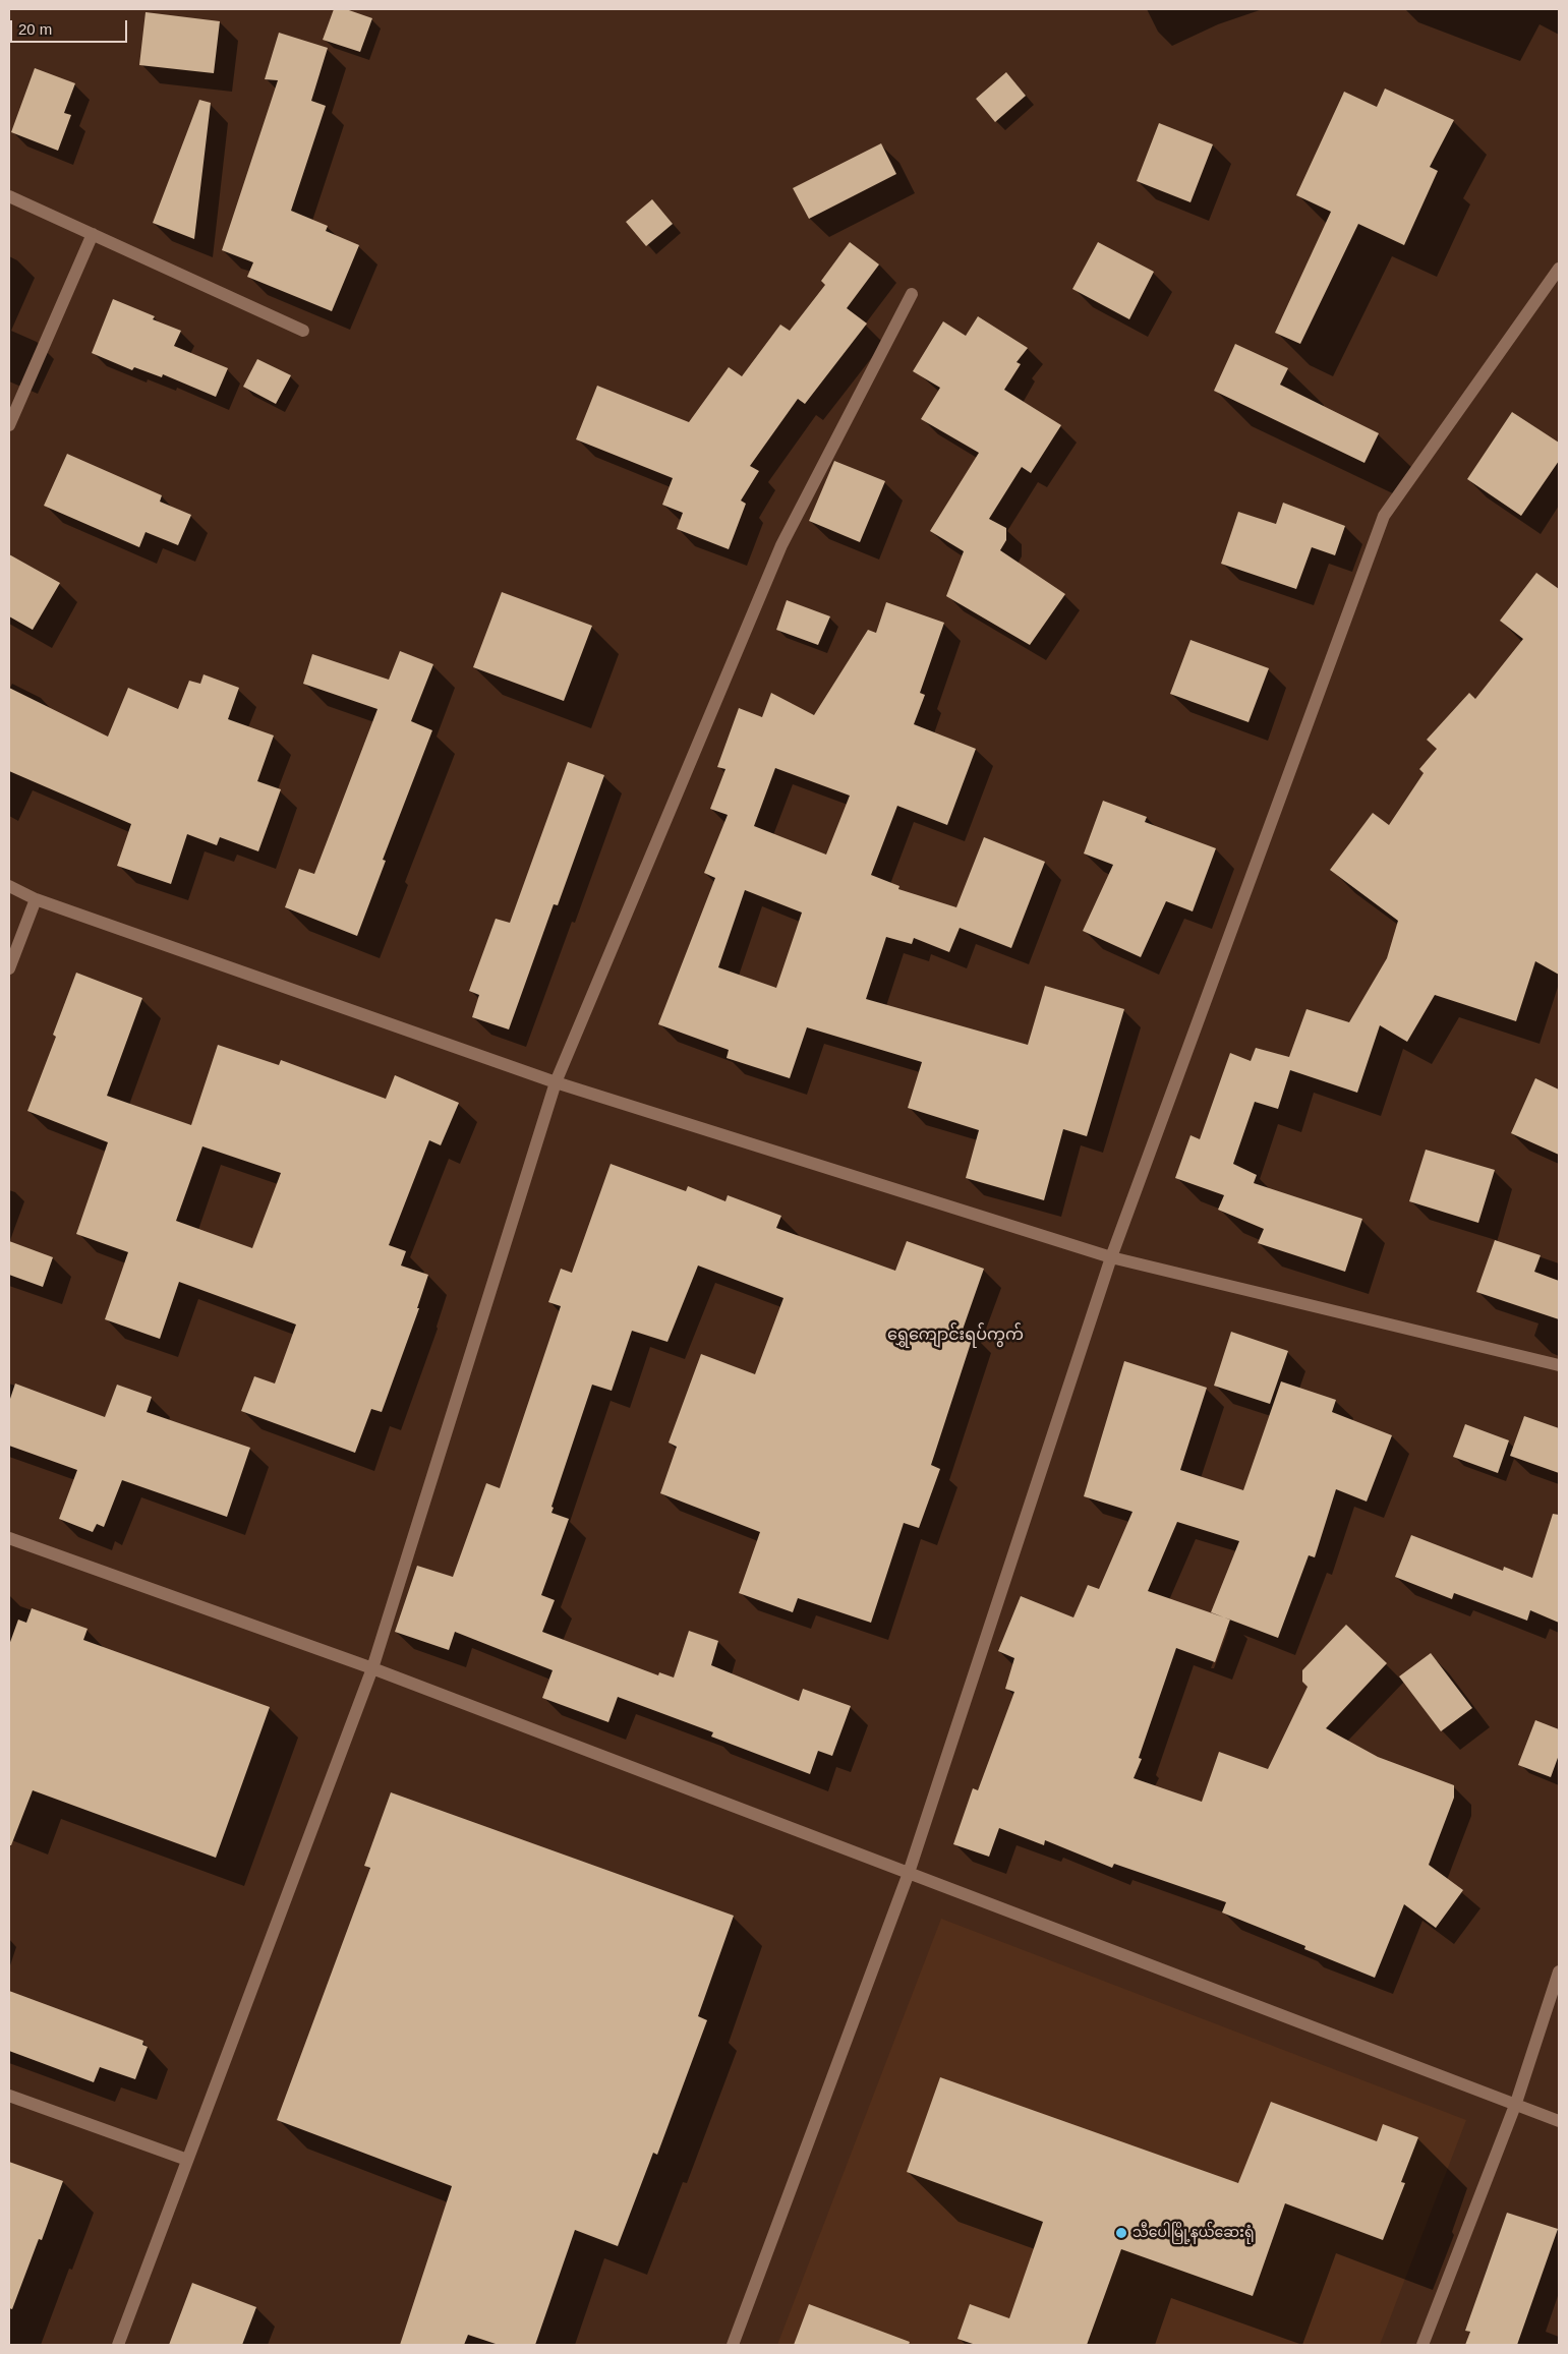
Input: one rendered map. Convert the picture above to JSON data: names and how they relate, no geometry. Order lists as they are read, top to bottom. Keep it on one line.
{"districts":["ရွှေကျောင်းရပ်ကွက်"],"places":["သီပေါမြို့နယ်ဆေးရုံ"],"scale_bar":"20 m"}
